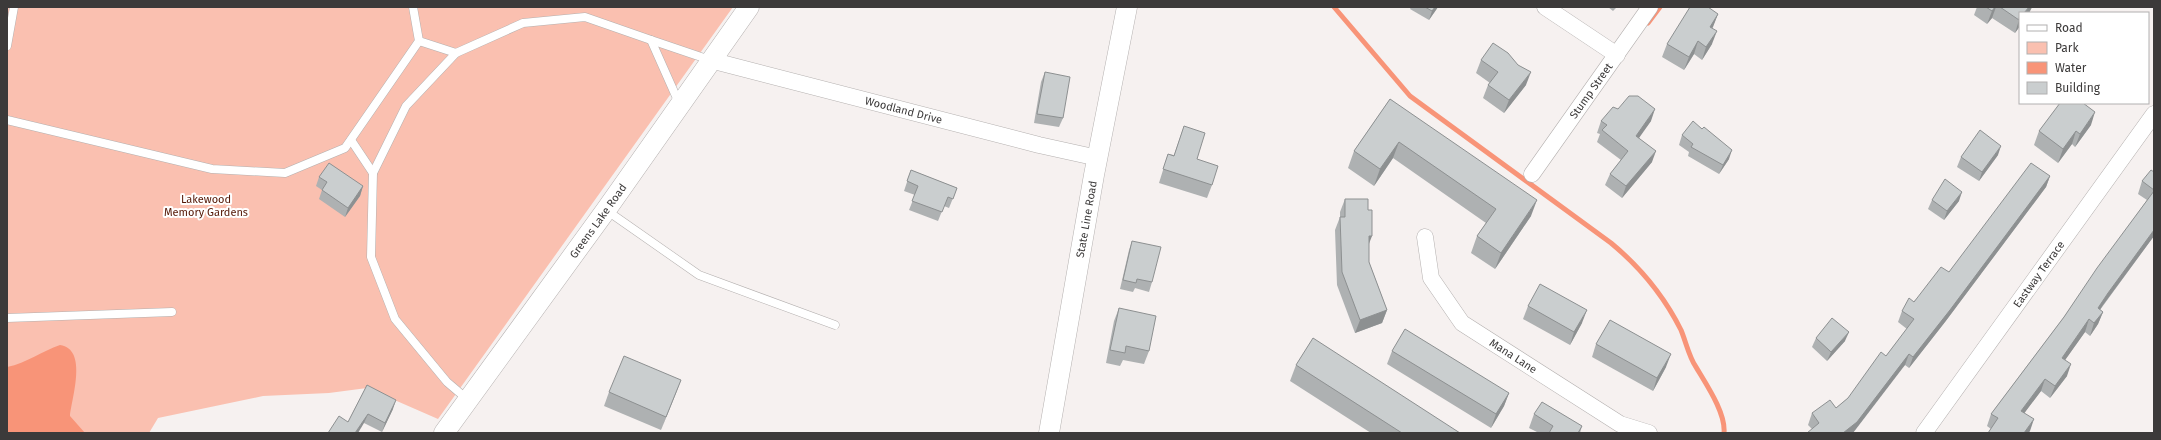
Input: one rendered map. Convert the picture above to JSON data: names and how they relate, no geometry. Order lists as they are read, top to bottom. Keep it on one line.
{"streets":{"street":["Stump Street","Woodland Drive","State Line Road","Greens Lake Road","Eastway Terrace","Mana Lane"]},"crossings":[["Woodland Drive","State Line Road"],["Woodland Drive","Greens Lake Road"]],"parks":["Lakewood Memory Gardens"],"legend":["Road","Park","Water","Building"]}
